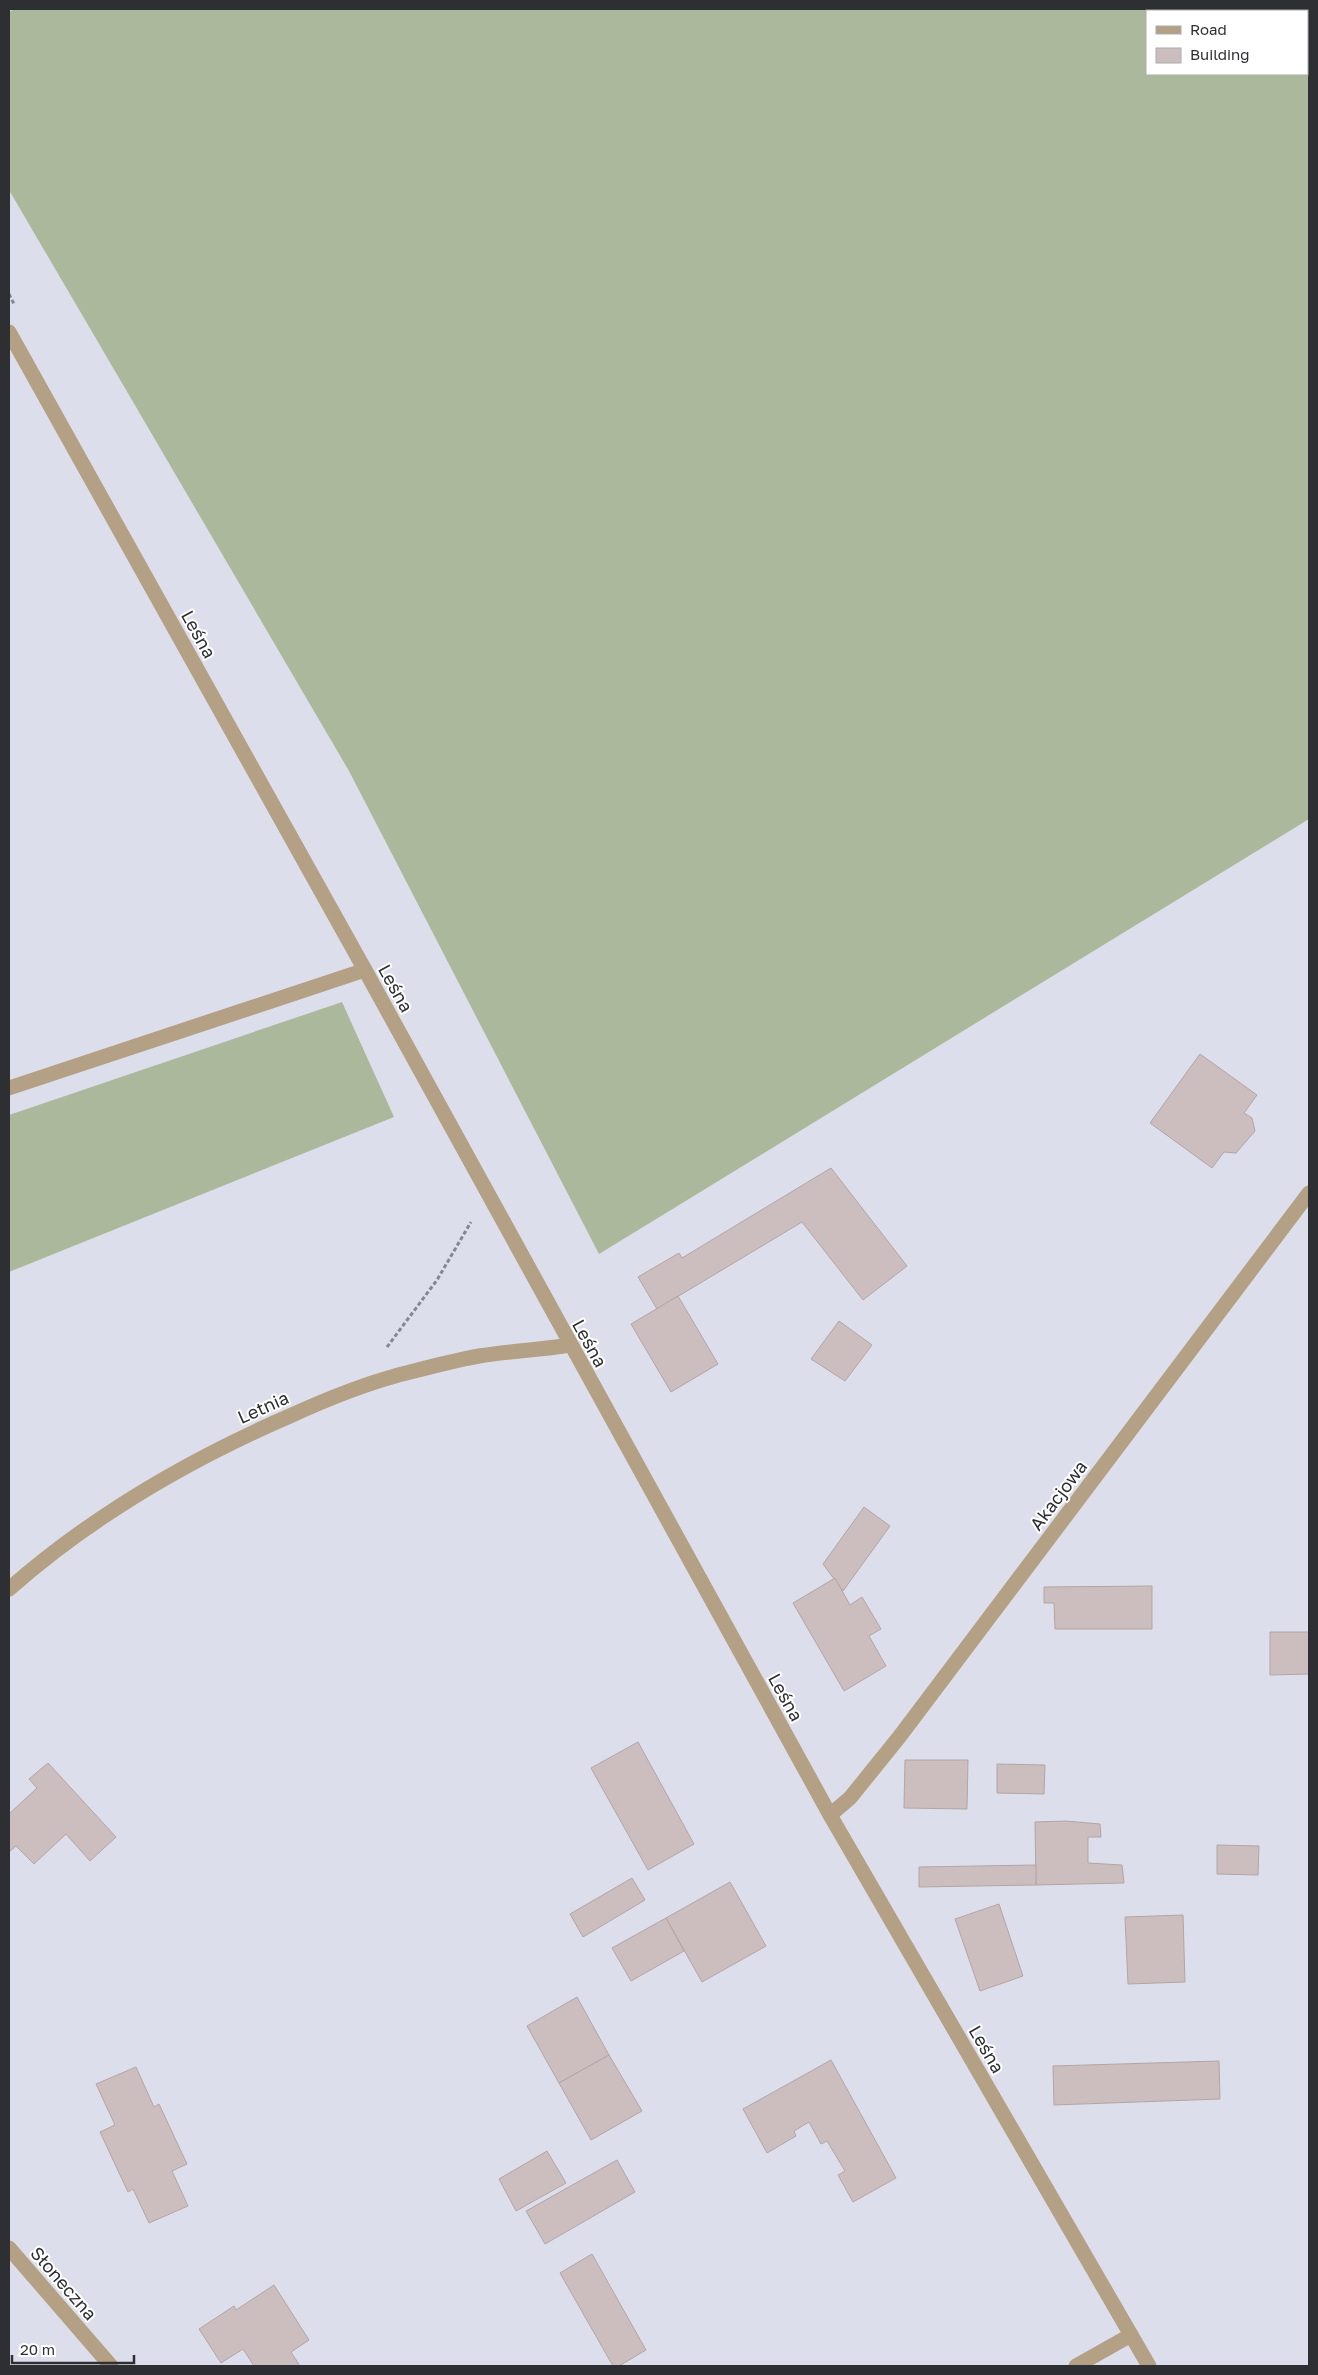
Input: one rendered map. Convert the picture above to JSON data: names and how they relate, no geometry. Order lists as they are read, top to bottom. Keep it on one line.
{"streets":{"street":["Leśna","Letnia","Akacjowa","Słoneczna"]},"crossings":[["Leśna","Letnia"],["Leśna","Akacjowa"]],"legend":["Road","Building"],"scale_bar":"20 m"}
